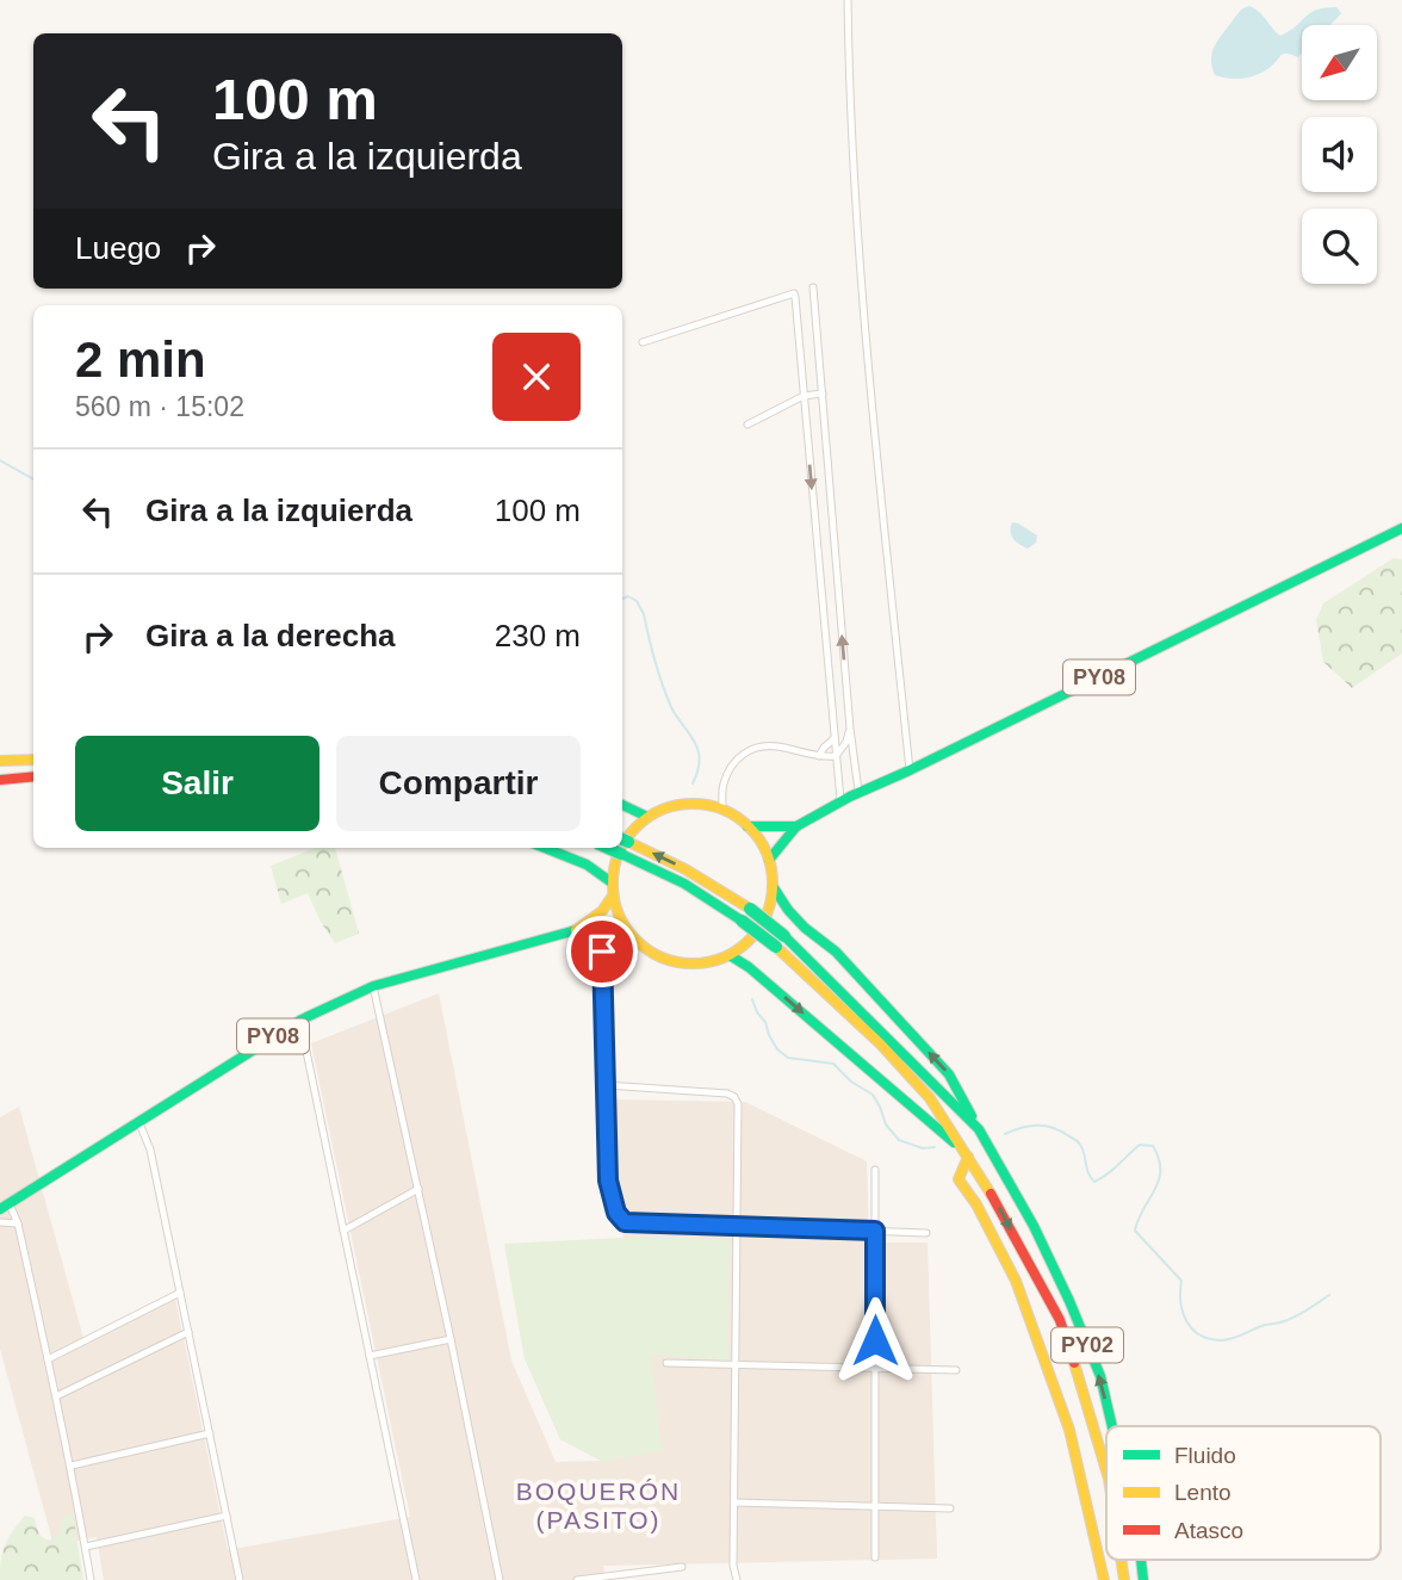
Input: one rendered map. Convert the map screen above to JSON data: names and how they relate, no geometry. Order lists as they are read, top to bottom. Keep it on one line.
{"streets":{"main road":["PY08","PY02"]},"districts":["BOQUERÓN (PASITO)"],"legend":["Fluido","Lento","Atasco"],"north":"bottom left","page":{"turn":["100 m","Gira a la izquierda"],"then":"Luego","heading":["2 min","560 m · 15:02"],"list":[{"name":"Gira a la izquierda","value":"100 m"},{"name":"Gira a la derecha","value":"230 m"}],"buttons":["Salir","Compartir"]}}
